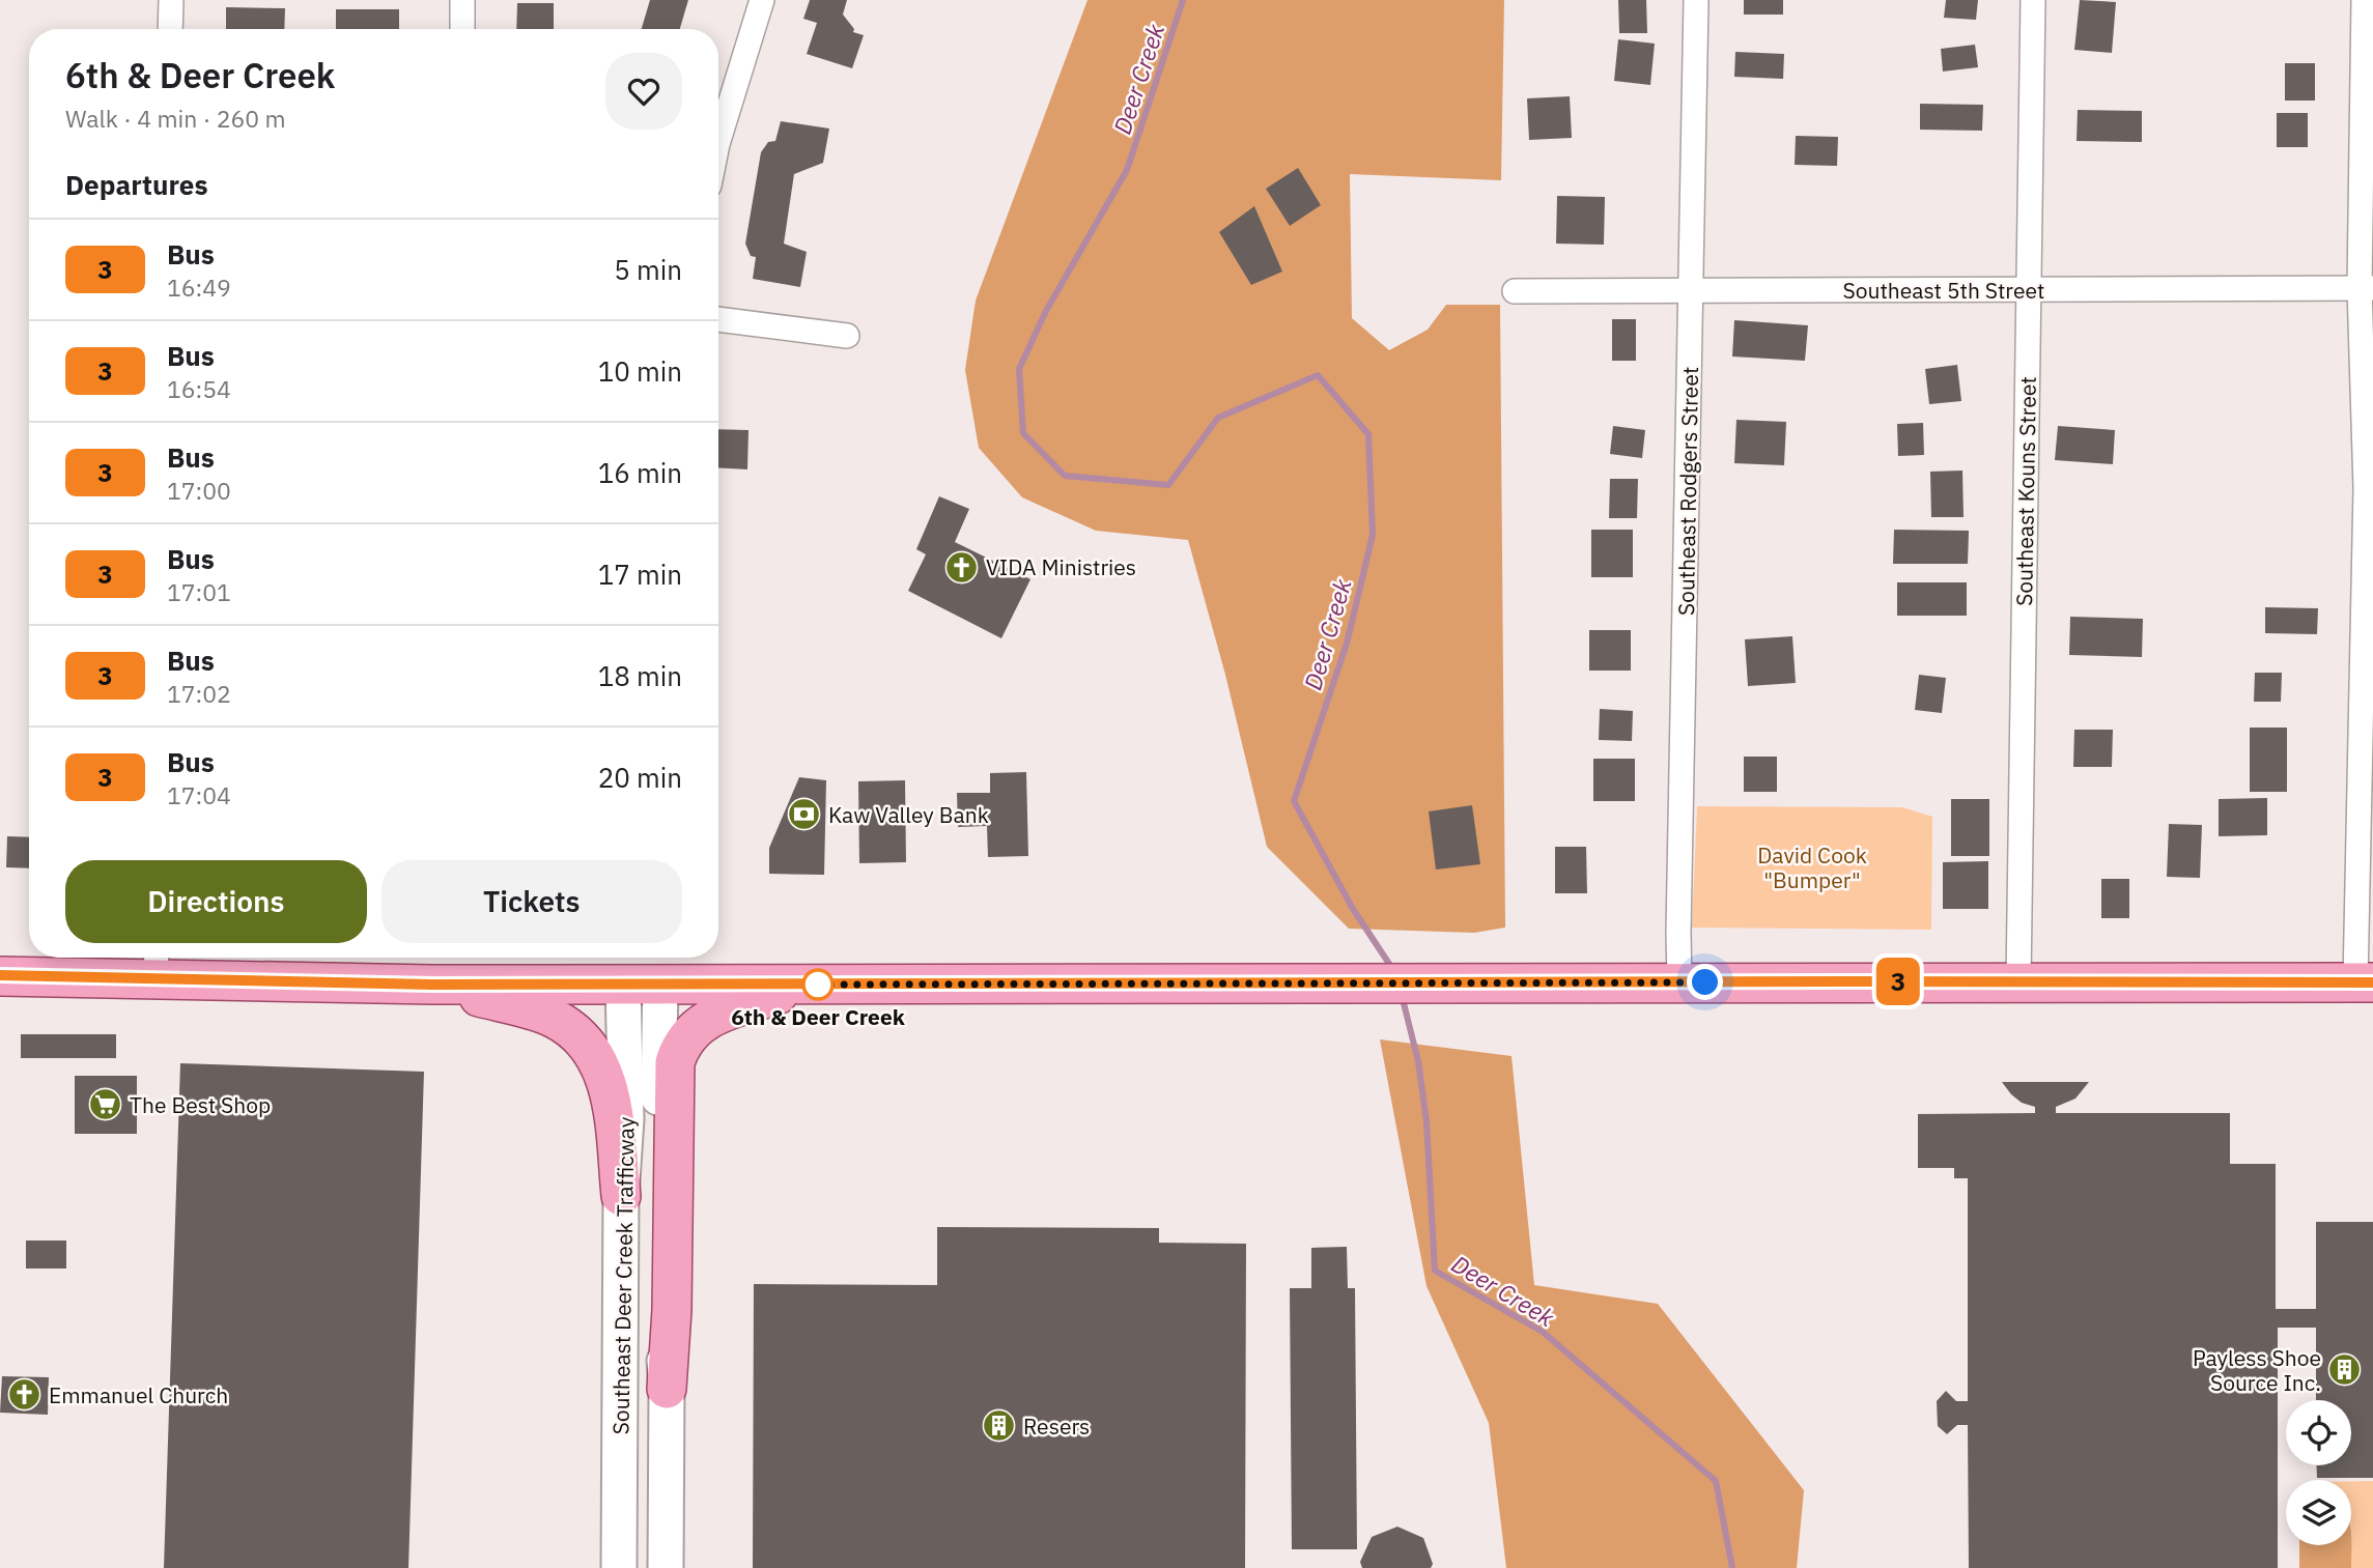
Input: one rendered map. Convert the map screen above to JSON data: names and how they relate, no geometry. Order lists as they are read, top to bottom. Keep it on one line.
{"streets":{"street":["Southeast 5th Street","Southeast Rodgers Street","Southeast Kouns Street","Southeast Deer Creek Trafficway"]},"crossings":[["Southeast 5th Street","Southeast Rodgers Street"],["Southeast 5th Street","Southeast Kouns Street"]],"water":["Deer Creek"],"parks":["David Cook \"Bumper\""],"places":{"church":["VIDA Ministries","Emmanuel Church"],"bank":["Kaw Valley Bank"],"other":["6th & Deer Creek"],"supermarket":["The Best Shop"],"building":["Payless Shoe Source Inc.","Resers"]},"lines":["bus line 3"],"page":{"on_map":"3","heading":[["6th & Deer Creek","Walk · 4 min · 260 m"],"Departures"],"list":[{"mark":"3","name":"Bus","note":"16:49","value":"5 min"},{"mark":"3","name":"Bus","note":"16:54","value":"10 min"},{"mark":"3","name":"Bus","note":"17:00","value":"16 min"},{"mark":"3","name":"Bus","note":"17:01","value":"17 min"},{"mark":"3","name":"Bus","note":"17:02","value":"18 min"},{"mark":"3","name":"Bus","note":"17:04","value":"20 min"}],"buttons":["Directions","Tickets"]}}
